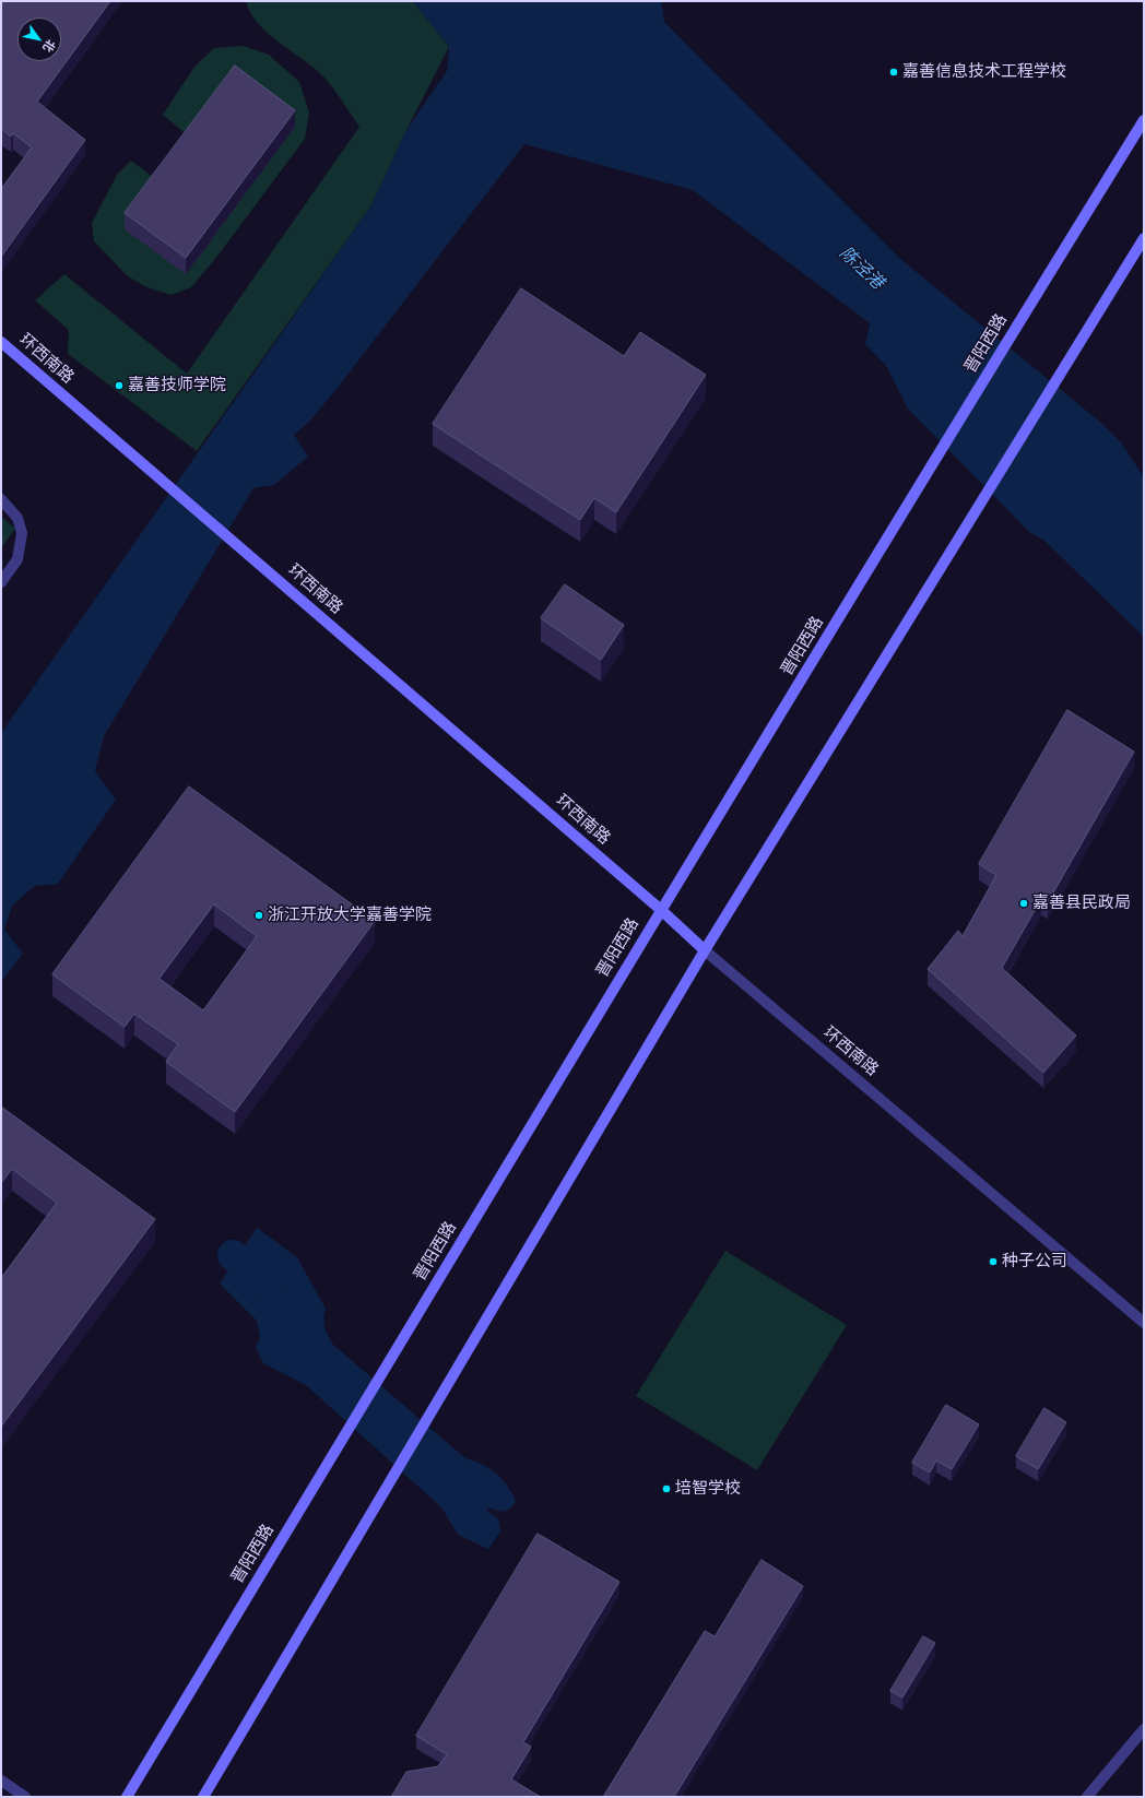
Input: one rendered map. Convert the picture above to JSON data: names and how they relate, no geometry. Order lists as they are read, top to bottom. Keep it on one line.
{"streets":{"main road":["晋阳西路","环西南路"]},"crossings":[["晋阳西路","环西南路"]],"water":["陈泾港"],"places":["嘉善信息技术工程学校","嘉善技师学院","嘉善县民政局","浙江开放大学嘉善学院","种子公司","培智学校"],"north":"bottom right"}
